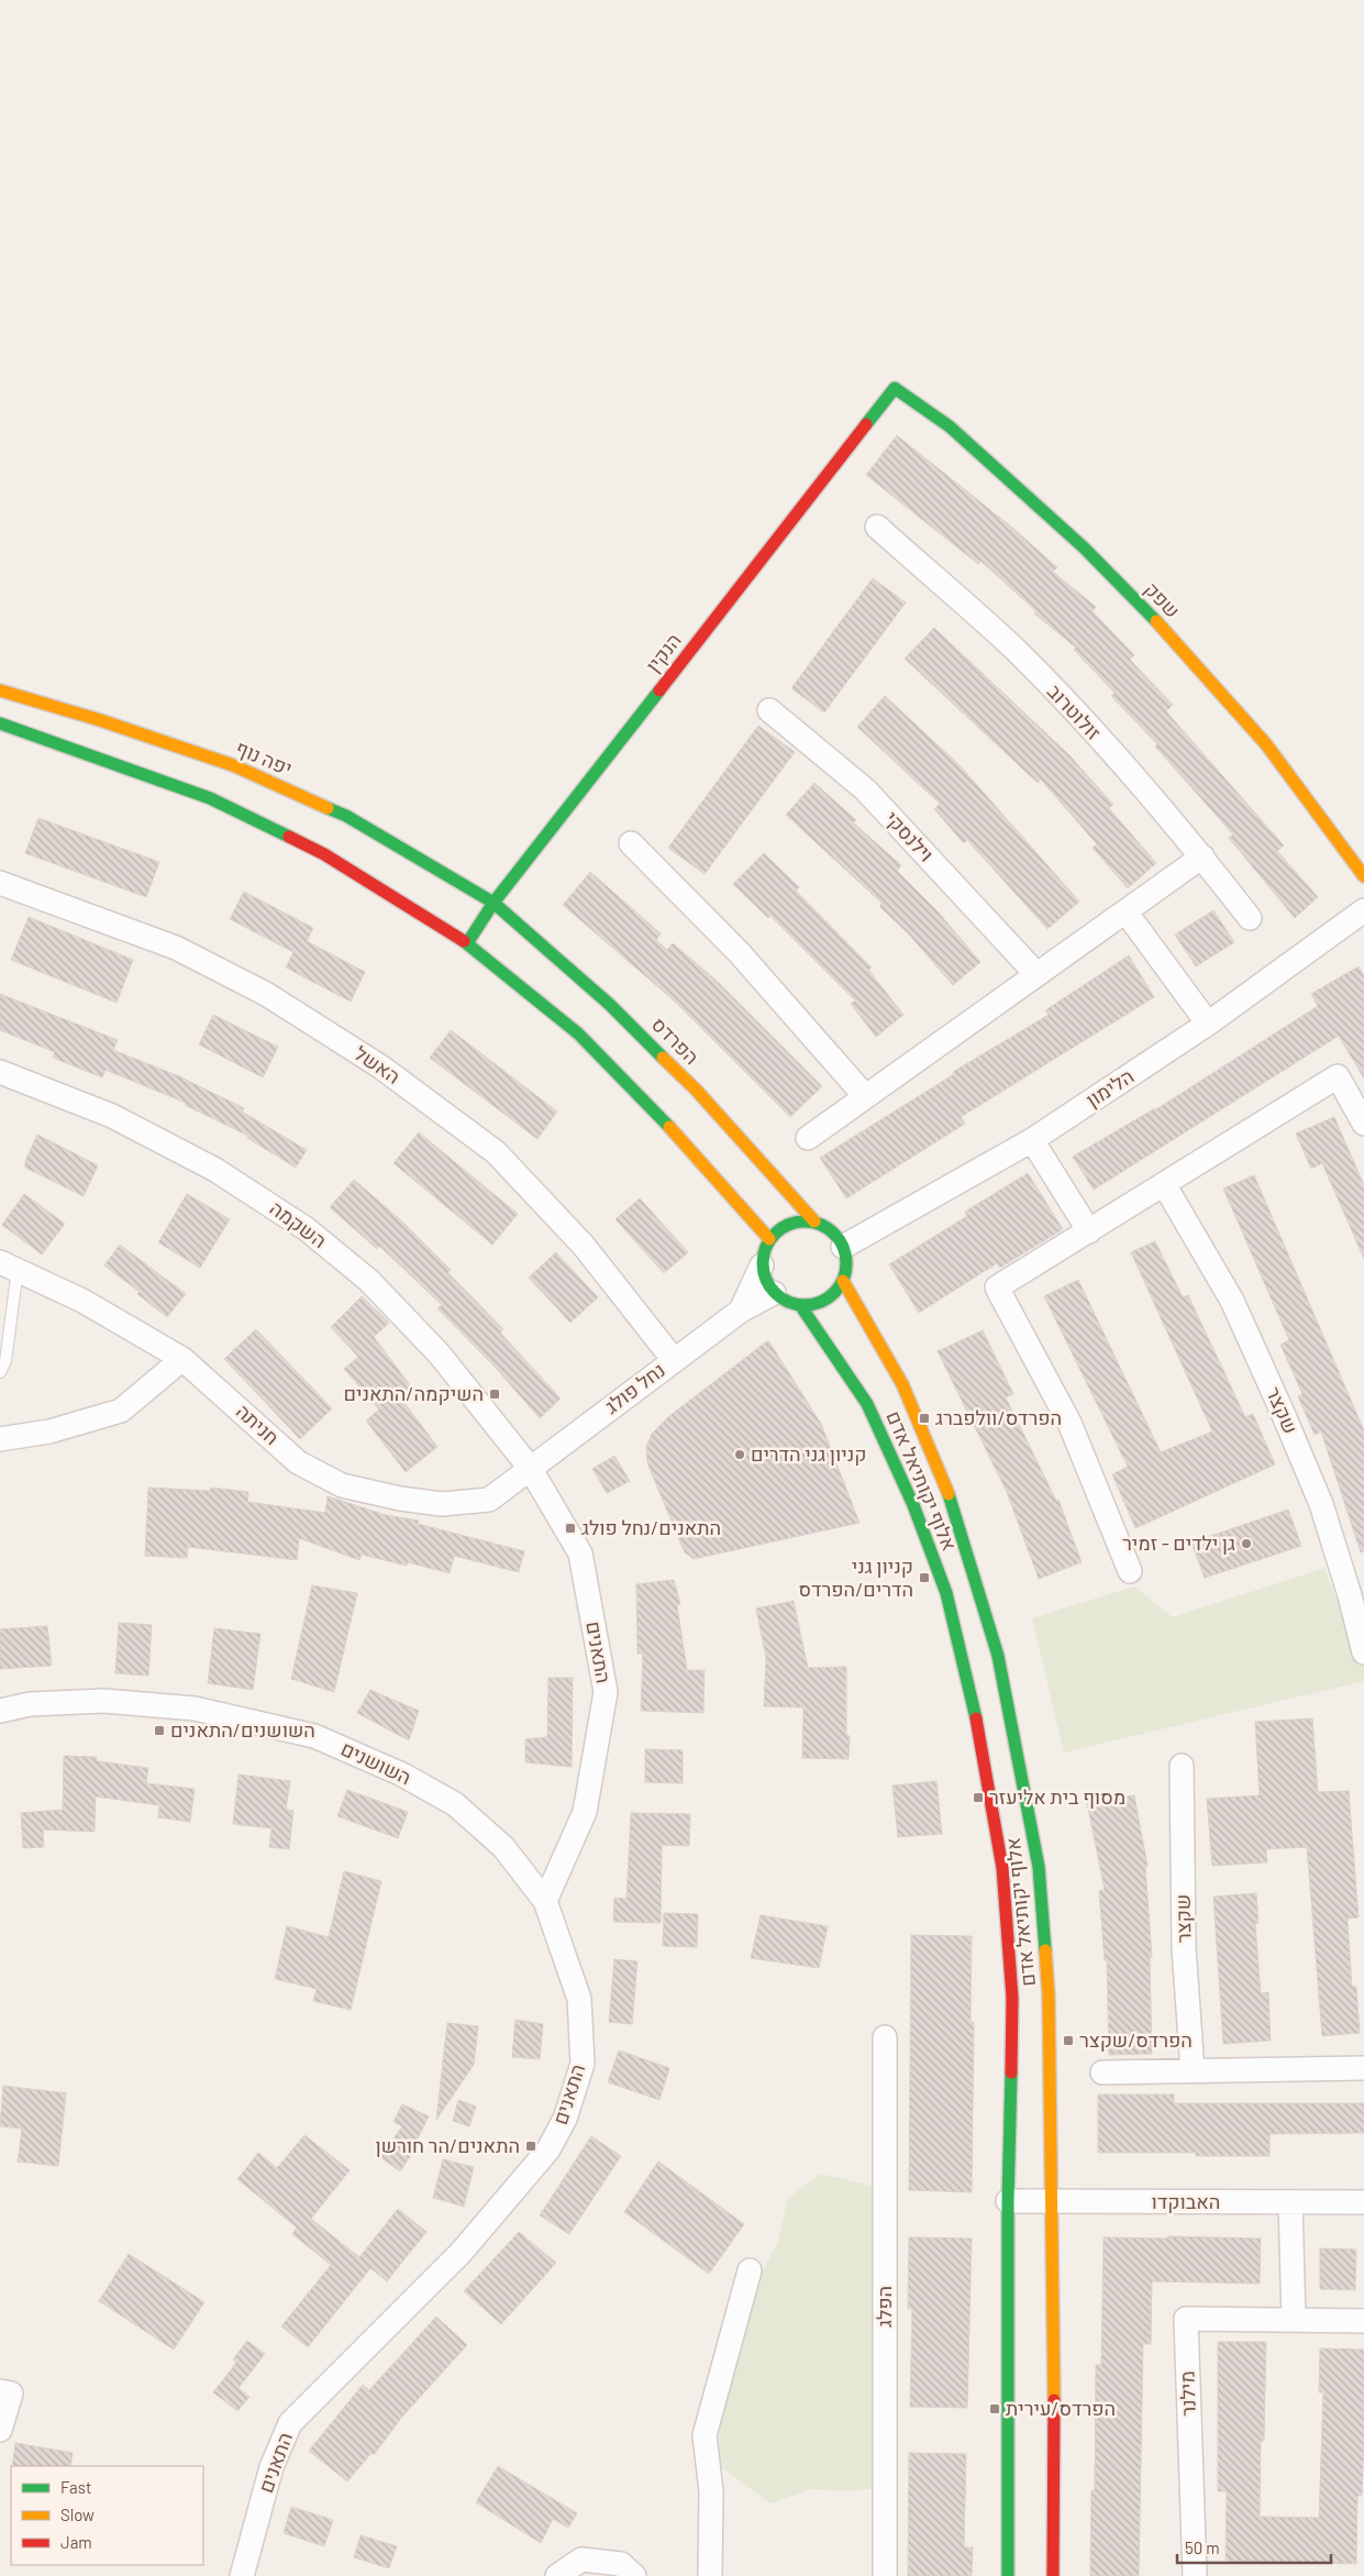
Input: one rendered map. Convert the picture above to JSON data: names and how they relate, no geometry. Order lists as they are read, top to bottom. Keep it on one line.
{"streets":{"street":["שפק","הנקין","זולוטרוב","יפה נוף","וילנסקי","הפרדס","האשל","הלימון","השקמה","נחל פולג","שקצר","חניתה","אלוף יקותיאל אדם","התאנים","השושנים","האבוקדו","הפלג","מילנר"]},"crossings":[["שפק","הנקין"],["הנקין","יפה נוף"],["הנקין","הפרדס"],["יפה נוף","הפרדס"],["הפרדס","הלימון"],["הפרדס","נחל פולג"],["הפרדס","אלוף יקותיאל אדם"],["האשל","נחל פולג"],["הלימון","נחל פולג"],["הלימון","אלוף יקותיאל אדם"],["השקמה","נחל פולג"],["השקמה","חניתה"],["השקמה","התאנים"],["נחל פולג","חניתה"],["נחל פולג","אלוף יקותיאל אדם"],["נחל פולג","התאנים"],["חניתה","התאנים"],["אלוף יקותיאל אדם","האבוקדו"],["התאנים","השושנים"]],"places":{"transit":["השיקמה/התאנים","הפרדס/וולפברג","התאנים/נחל פולג","קניון גני הדרים/הפרדס","השושנים/התאנים","מסוף בית אליעזר","הפרדס/שקצר","התאנים/הר חורשן","הפרדס/עירית"],"other":["קניון גני הדרים","גן ילדים - זמיר"]},"legend":["Fast","Slow","Jam"],"scale_bar":"50 m"}
